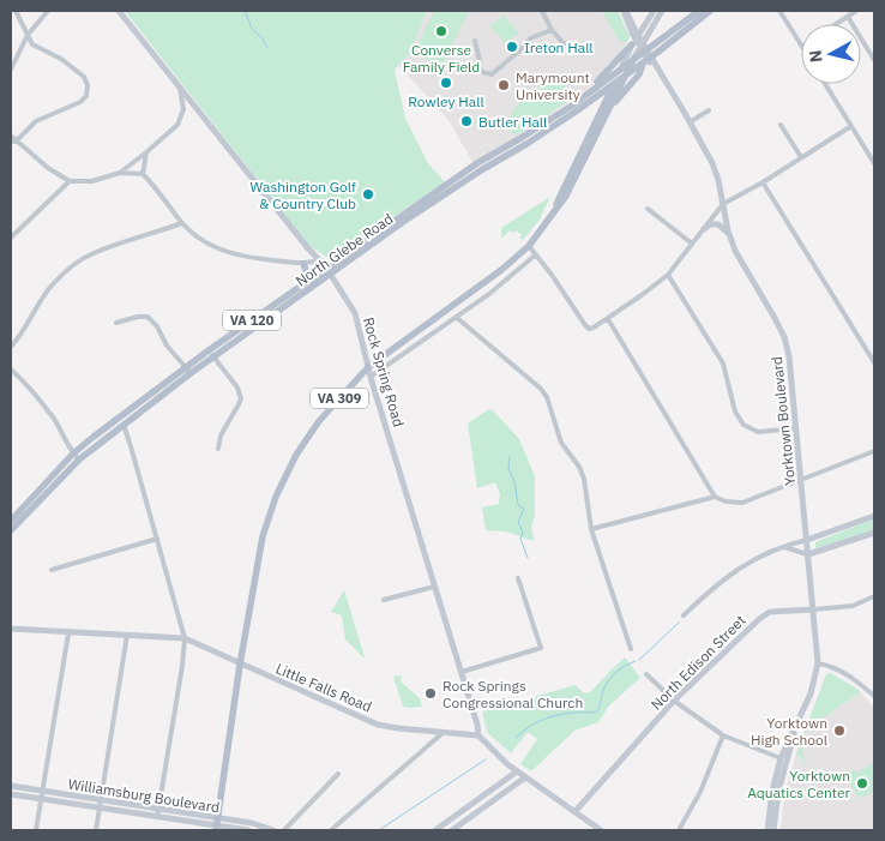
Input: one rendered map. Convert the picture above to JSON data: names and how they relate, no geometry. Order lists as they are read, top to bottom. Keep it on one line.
{"streets":{"main road":["North Glebe Road","VA 120","VA 309"],"street":["Rock Spring Road","Yorktown Boulevard","North Edison Street","Little Falls Road","Williamsburg Boulevard"]},"crossings":[["North Glebe Road","Rock Spring Road"],["North Glebe Road","VA 309"],["Rock Spring Road","VA 309"],["Rock Spring Road","Little Falls Road"],["VA 309","Little Falls Road"],["VA 309","Williamsburg Boulevard"],["Yorktown Boulevard","North Edison Street"]],"places":["Converse Family Field","Ireton Hall","Rowley Hall","Marymount University","Butler Hall","Washington Golf & Country Club","Rock Springs Congressional Church","Yorktown High School","Yorktown Aquatics Center"],"north":"left"}
